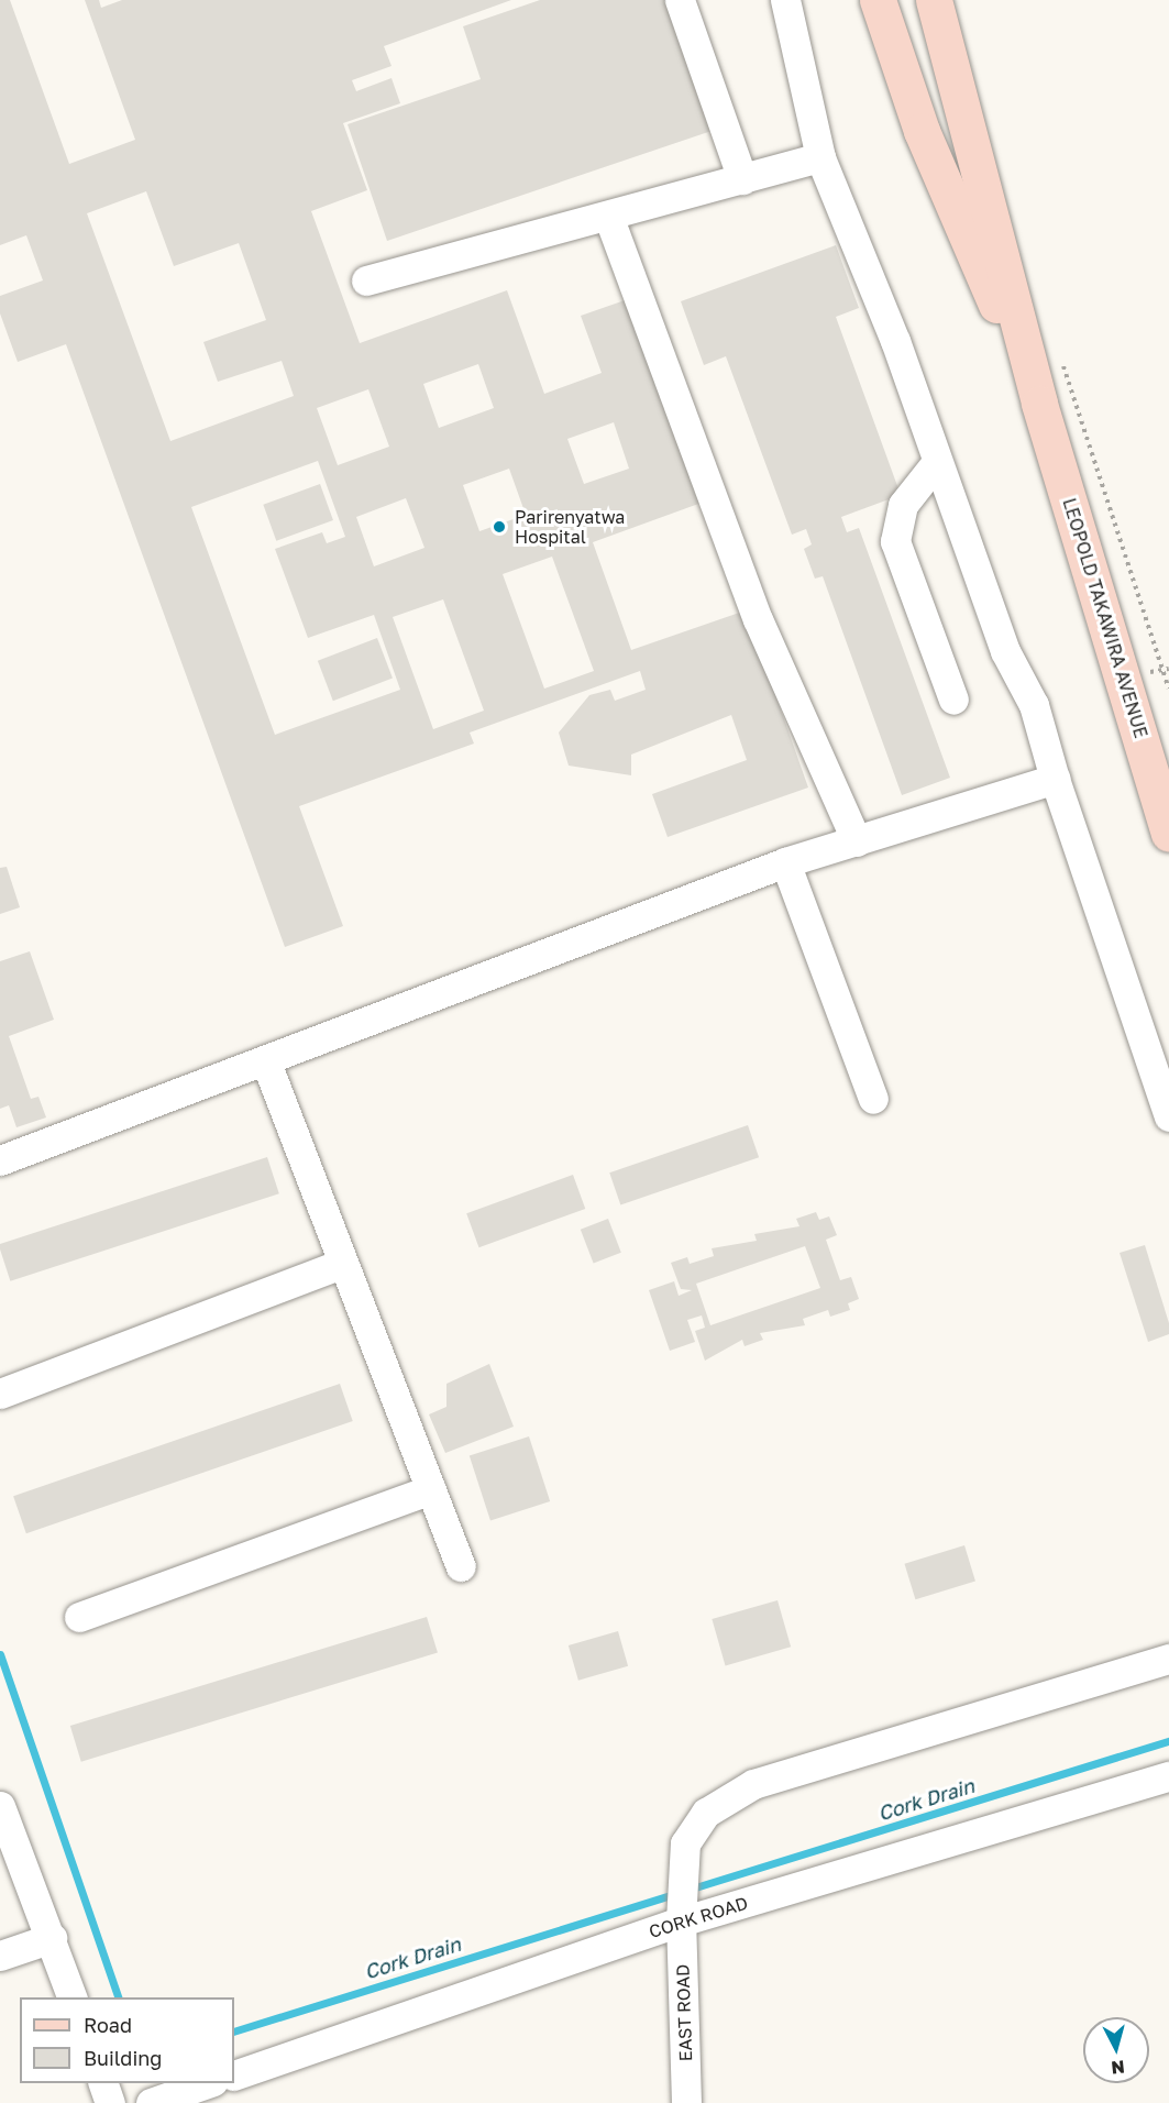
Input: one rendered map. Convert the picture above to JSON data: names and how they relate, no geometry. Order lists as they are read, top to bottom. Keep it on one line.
{"streets":{"main road":["LEOPOLD TAKAWIRA AVENUE"],"street":["CORK ROAD","EAST ROAD"]},"crossings":[["CORK ROAD","EAST ROAD"]],"water":["Cork Drain"],"places":["Parirenyatwa Hospital"],"legend":["Road","Building"],"north":"bottom"}
